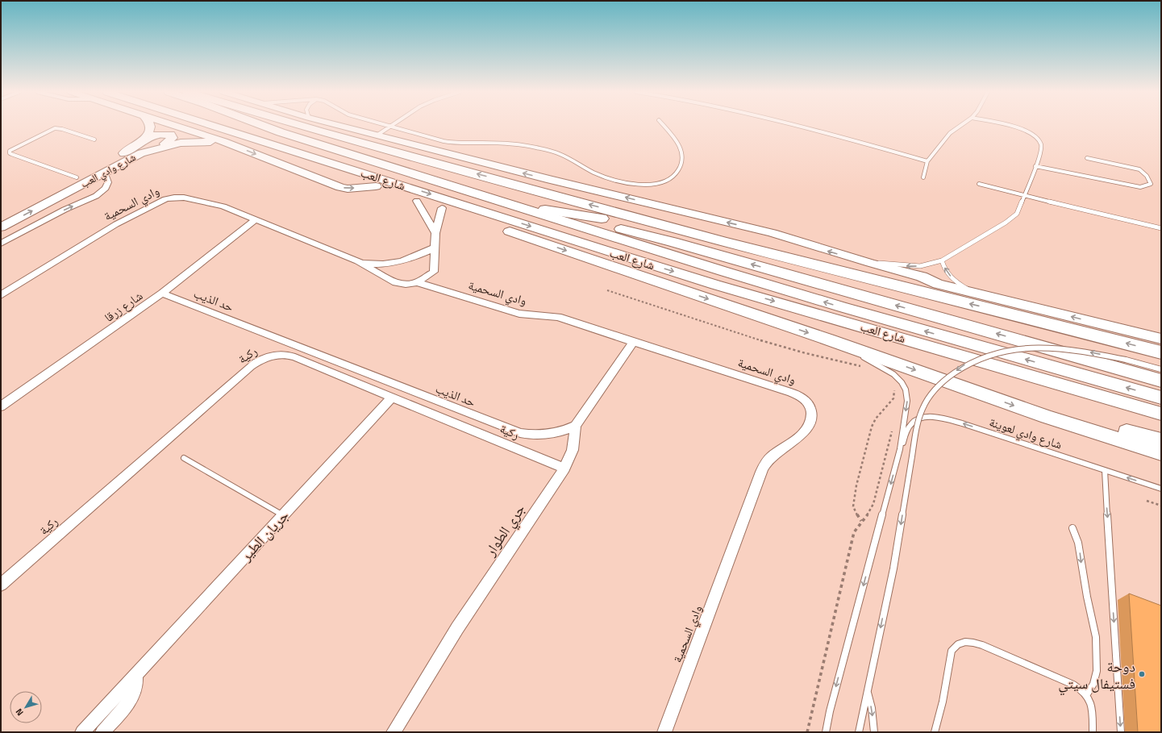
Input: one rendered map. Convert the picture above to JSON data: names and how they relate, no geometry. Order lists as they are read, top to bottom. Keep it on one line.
{"streets":{"main road":["شارع وادي العب","شارع العب"],"street":["وادي السحمية","حد الذيب","شارع زرقا","ركية","جري الطوار","جريان الطير"],"lane":["شارع وادي لعوينة"]},"crossings":[["شارع وادي العب","شارع العب"],["وادي السحمية","شارع زرقا"],["وادي السحمية","جري الطوار"],["حد الذيب","شارع زرقا"],["حد الذيب","جري الطوار"],["ركية","جري الطوار"],["ركية","جريان الطير"]],"one_way":["شارع وادي لعوينة"],"places":["دوحة فستيفال سيتي"],"north":"bottom left"}
